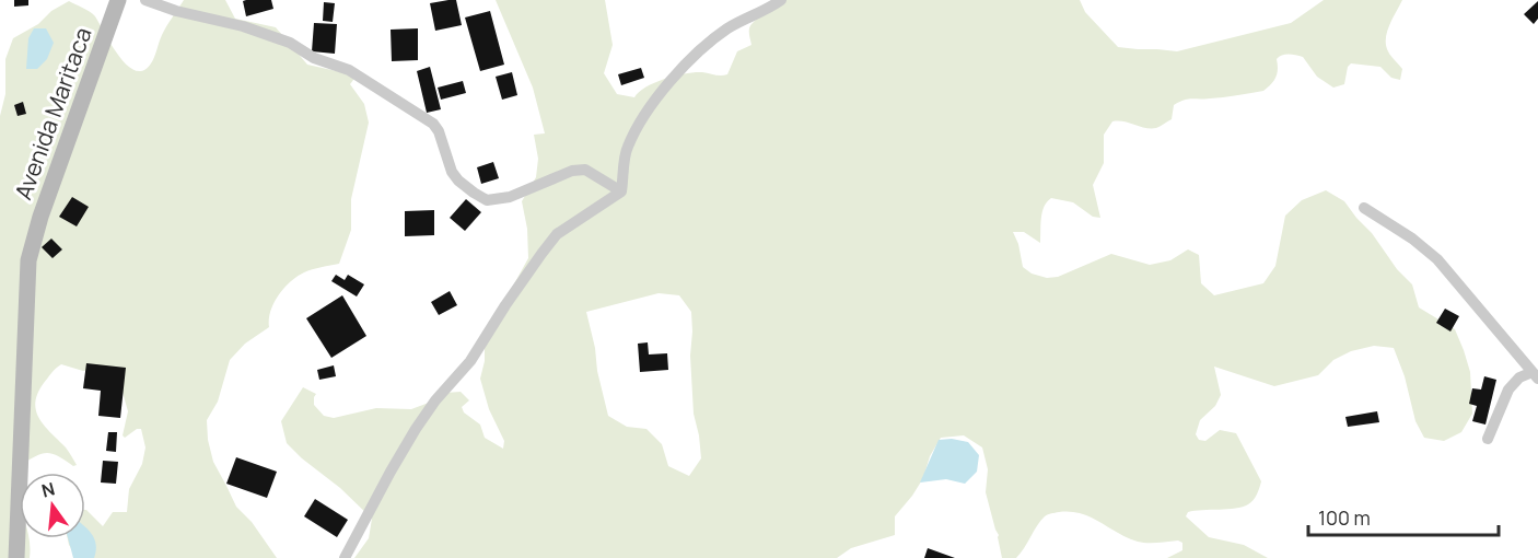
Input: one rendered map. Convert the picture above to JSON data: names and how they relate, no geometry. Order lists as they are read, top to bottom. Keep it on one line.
{"streets":{"street":["Avenida Maritaca"]},"scale_bar":"100 m","north":"top"}
